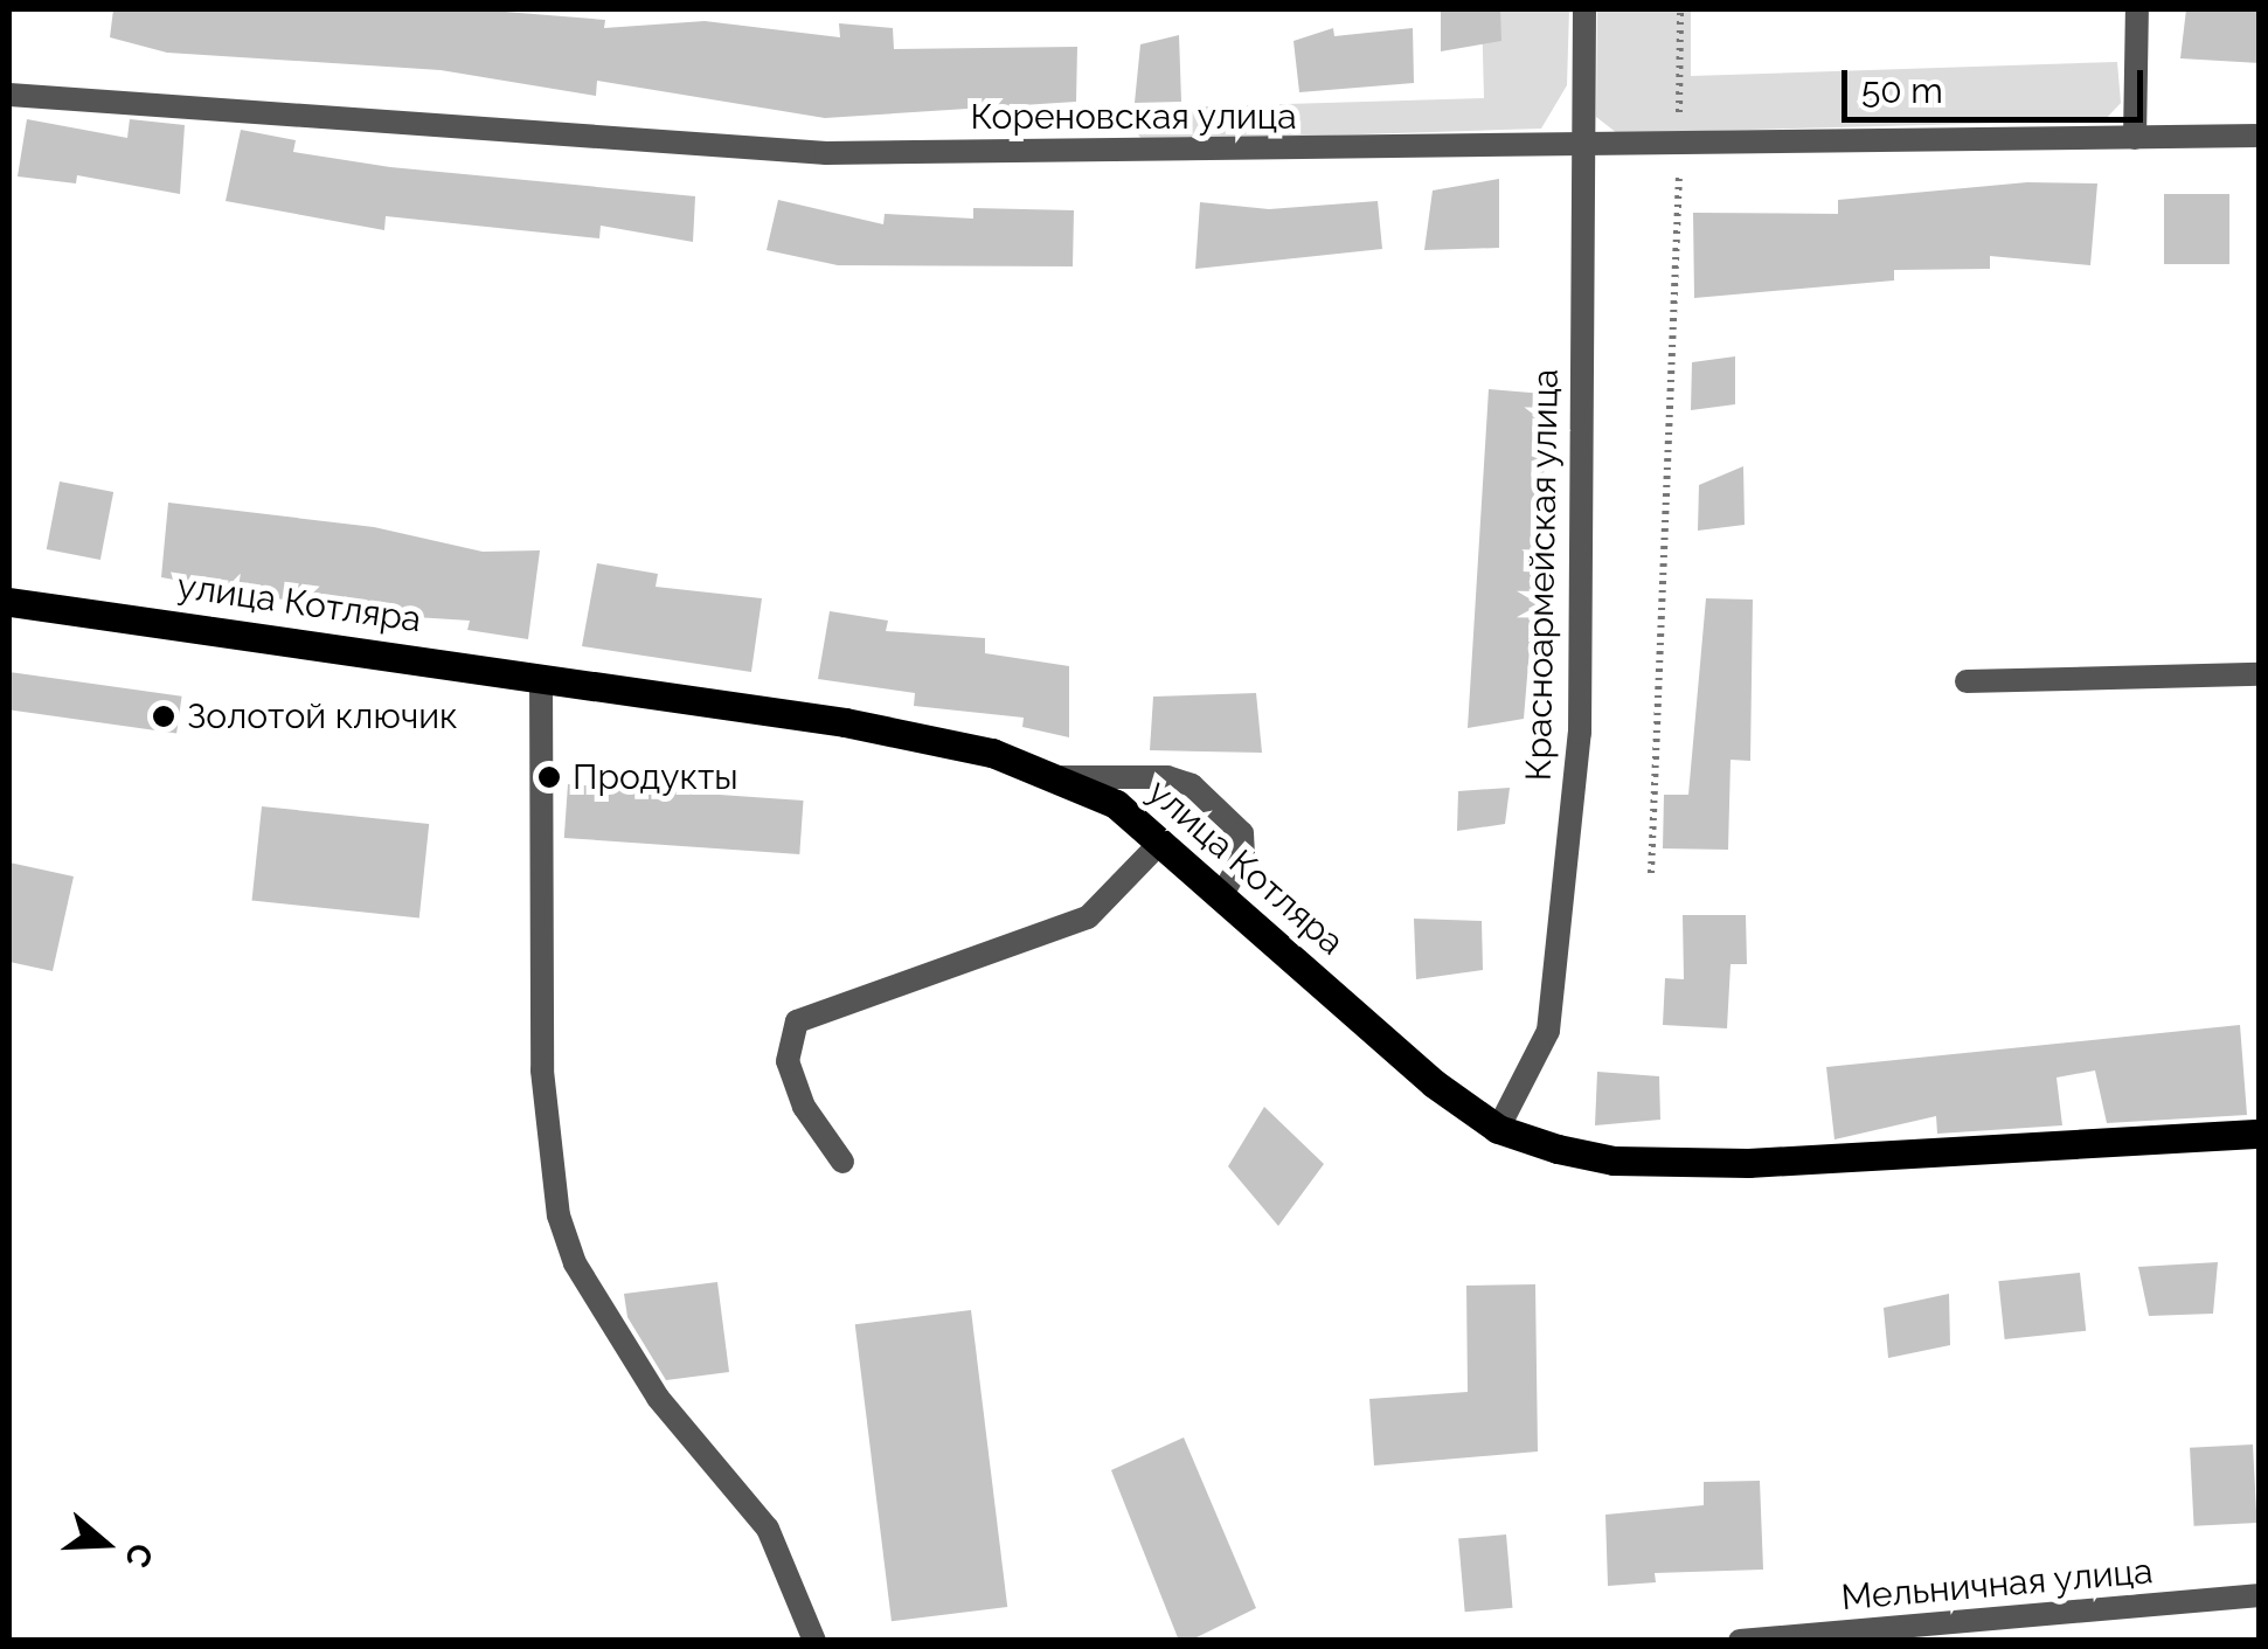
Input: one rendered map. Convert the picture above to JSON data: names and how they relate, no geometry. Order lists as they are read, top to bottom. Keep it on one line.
{"streets":{"main road":["улица Котляра"],"street":["Кореновская улица","Красноармейская улица","Мельничная улица"]},"crossings":[["Кореновская улица","Красноармейская улица"],["Красноармейская улица","улица Котляра"]],"places":["Золотой ключик","Продукты"],"scale_bar":"50 m","north":"right"}
